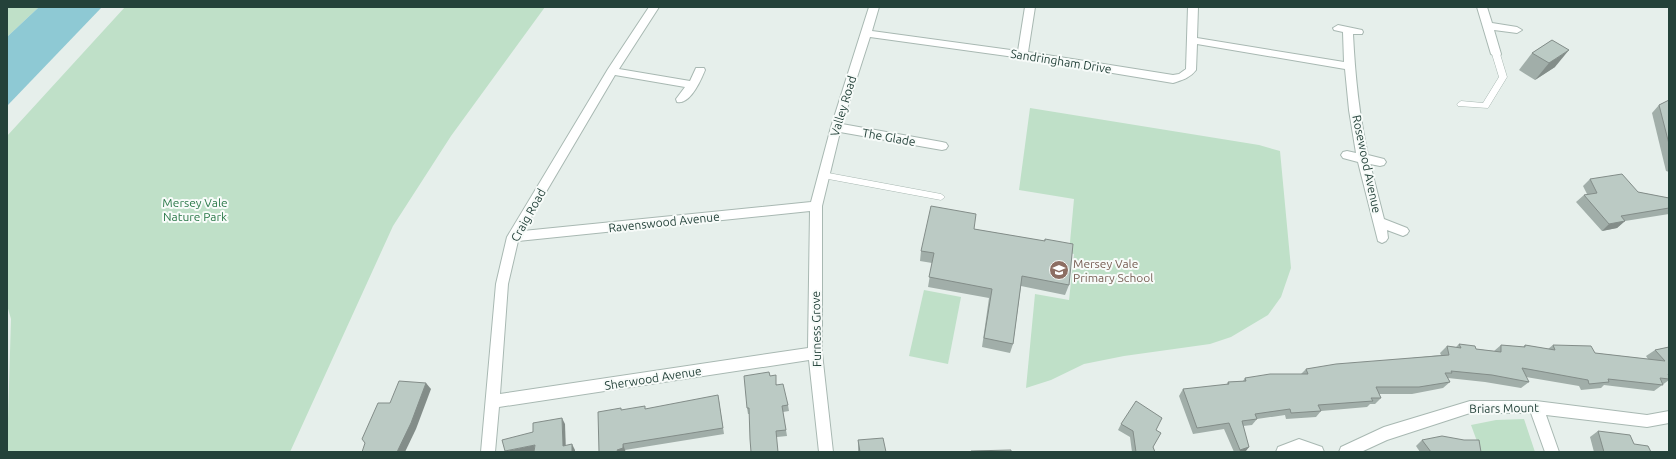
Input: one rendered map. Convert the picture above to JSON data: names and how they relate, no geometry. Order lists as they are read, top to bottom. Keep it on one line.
{"streets":{"street":["Sandringham Drive","Valley Road","The Glade","Rosewood Avenue","Craig Road","Ravenswood Avenue","Furness Grove","Sherwood Avenue","Briars Mount"]},"crossings":[["Sandringham Drive","Valley Road"],["Valley Road","The Glade"],["Valley Road","Ravenswood Avenue"],["Valley Road","Furness Grove"],["Craig Road","Ravenswood Avenue"],["Craig Road","Sherwood Avenue"],["Ravenswood Avenue","Furness Grove"],["Furness Grove","Sherwood Avenue"]],"parks":["Mersey Vale Nature Park"],"places":{"school or university":["Mersey Vale Primary School"]}}
